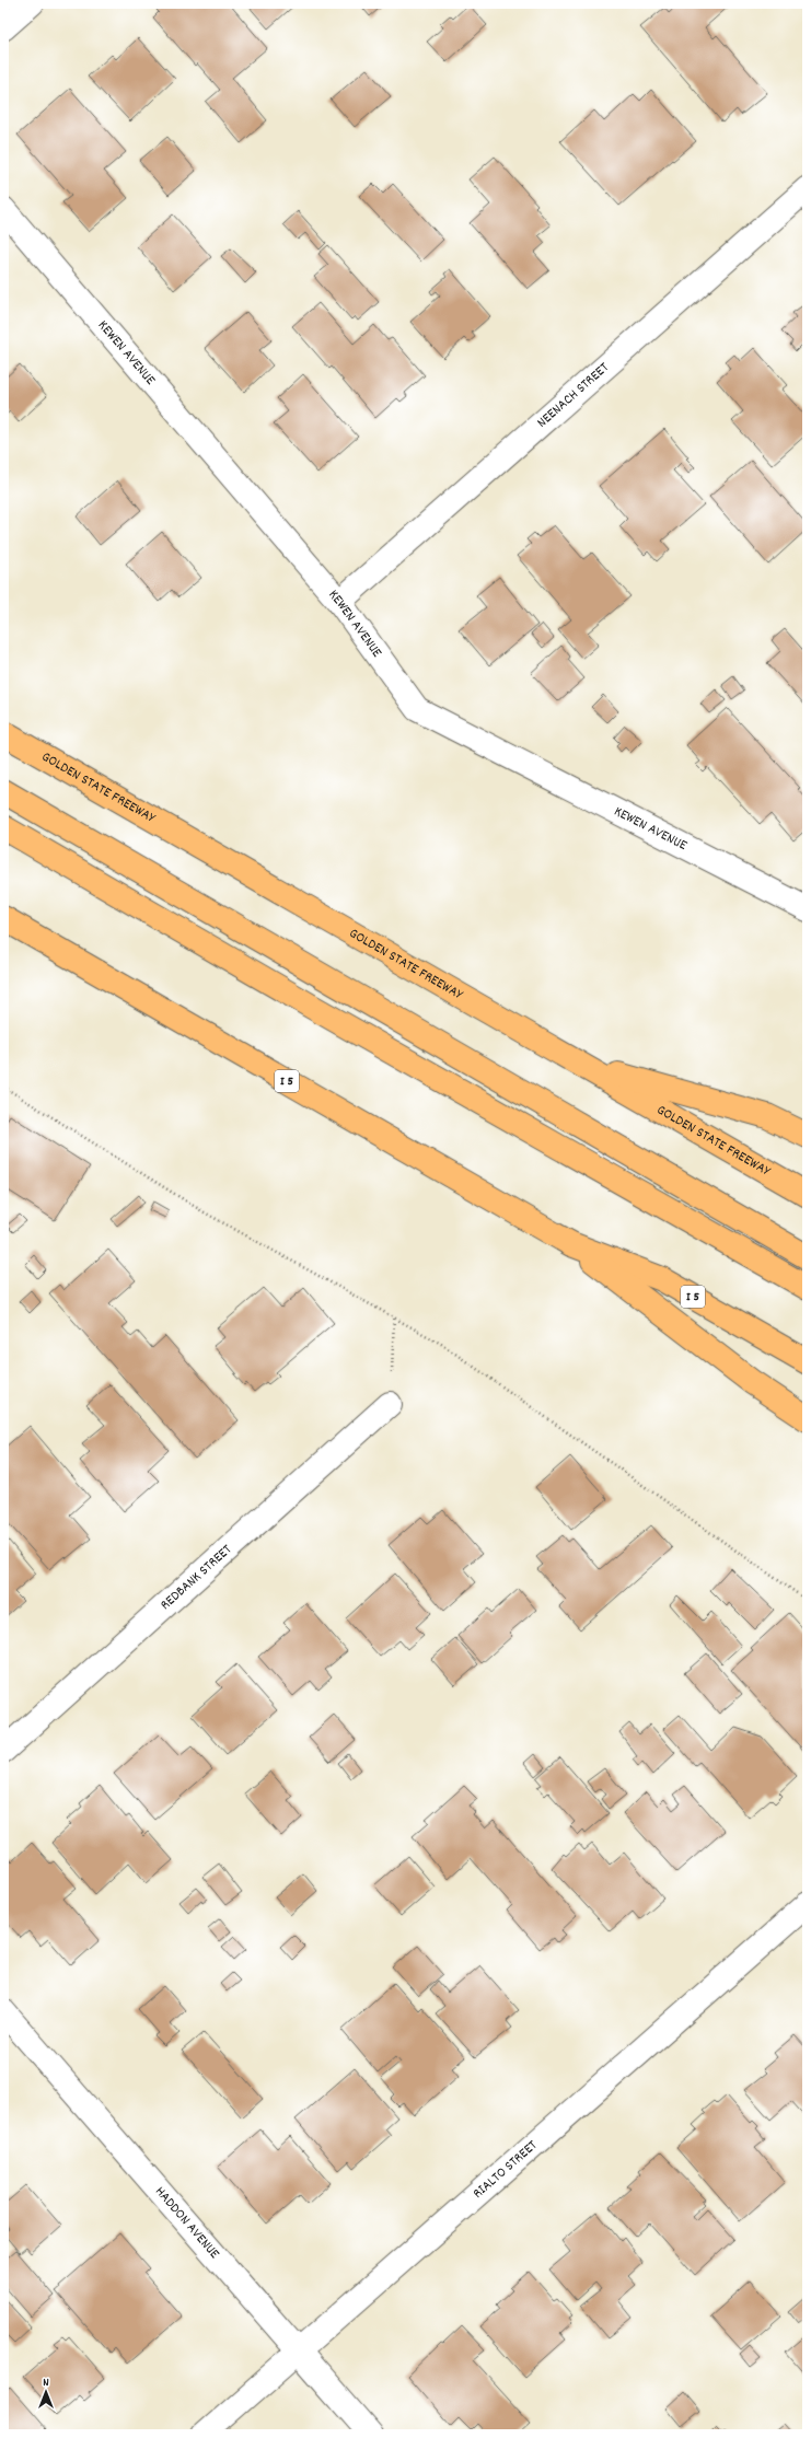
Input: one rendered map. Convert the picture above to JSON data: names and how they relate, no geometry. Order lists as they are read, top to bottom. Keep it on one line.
{"streets":{"highway":["GOLDEN STATE FREEWAY","I 5"],"street":["KEWEN AVENUE","NEENACH STREET","REDBANK STREET","RIALTO STREET","HADDON AVENUE"]},"crossings":[["KEWEN AVENUE","NEENACH STREET"],["RIALTO STREET","HADDON AVENUE"]],"north":"top"}
